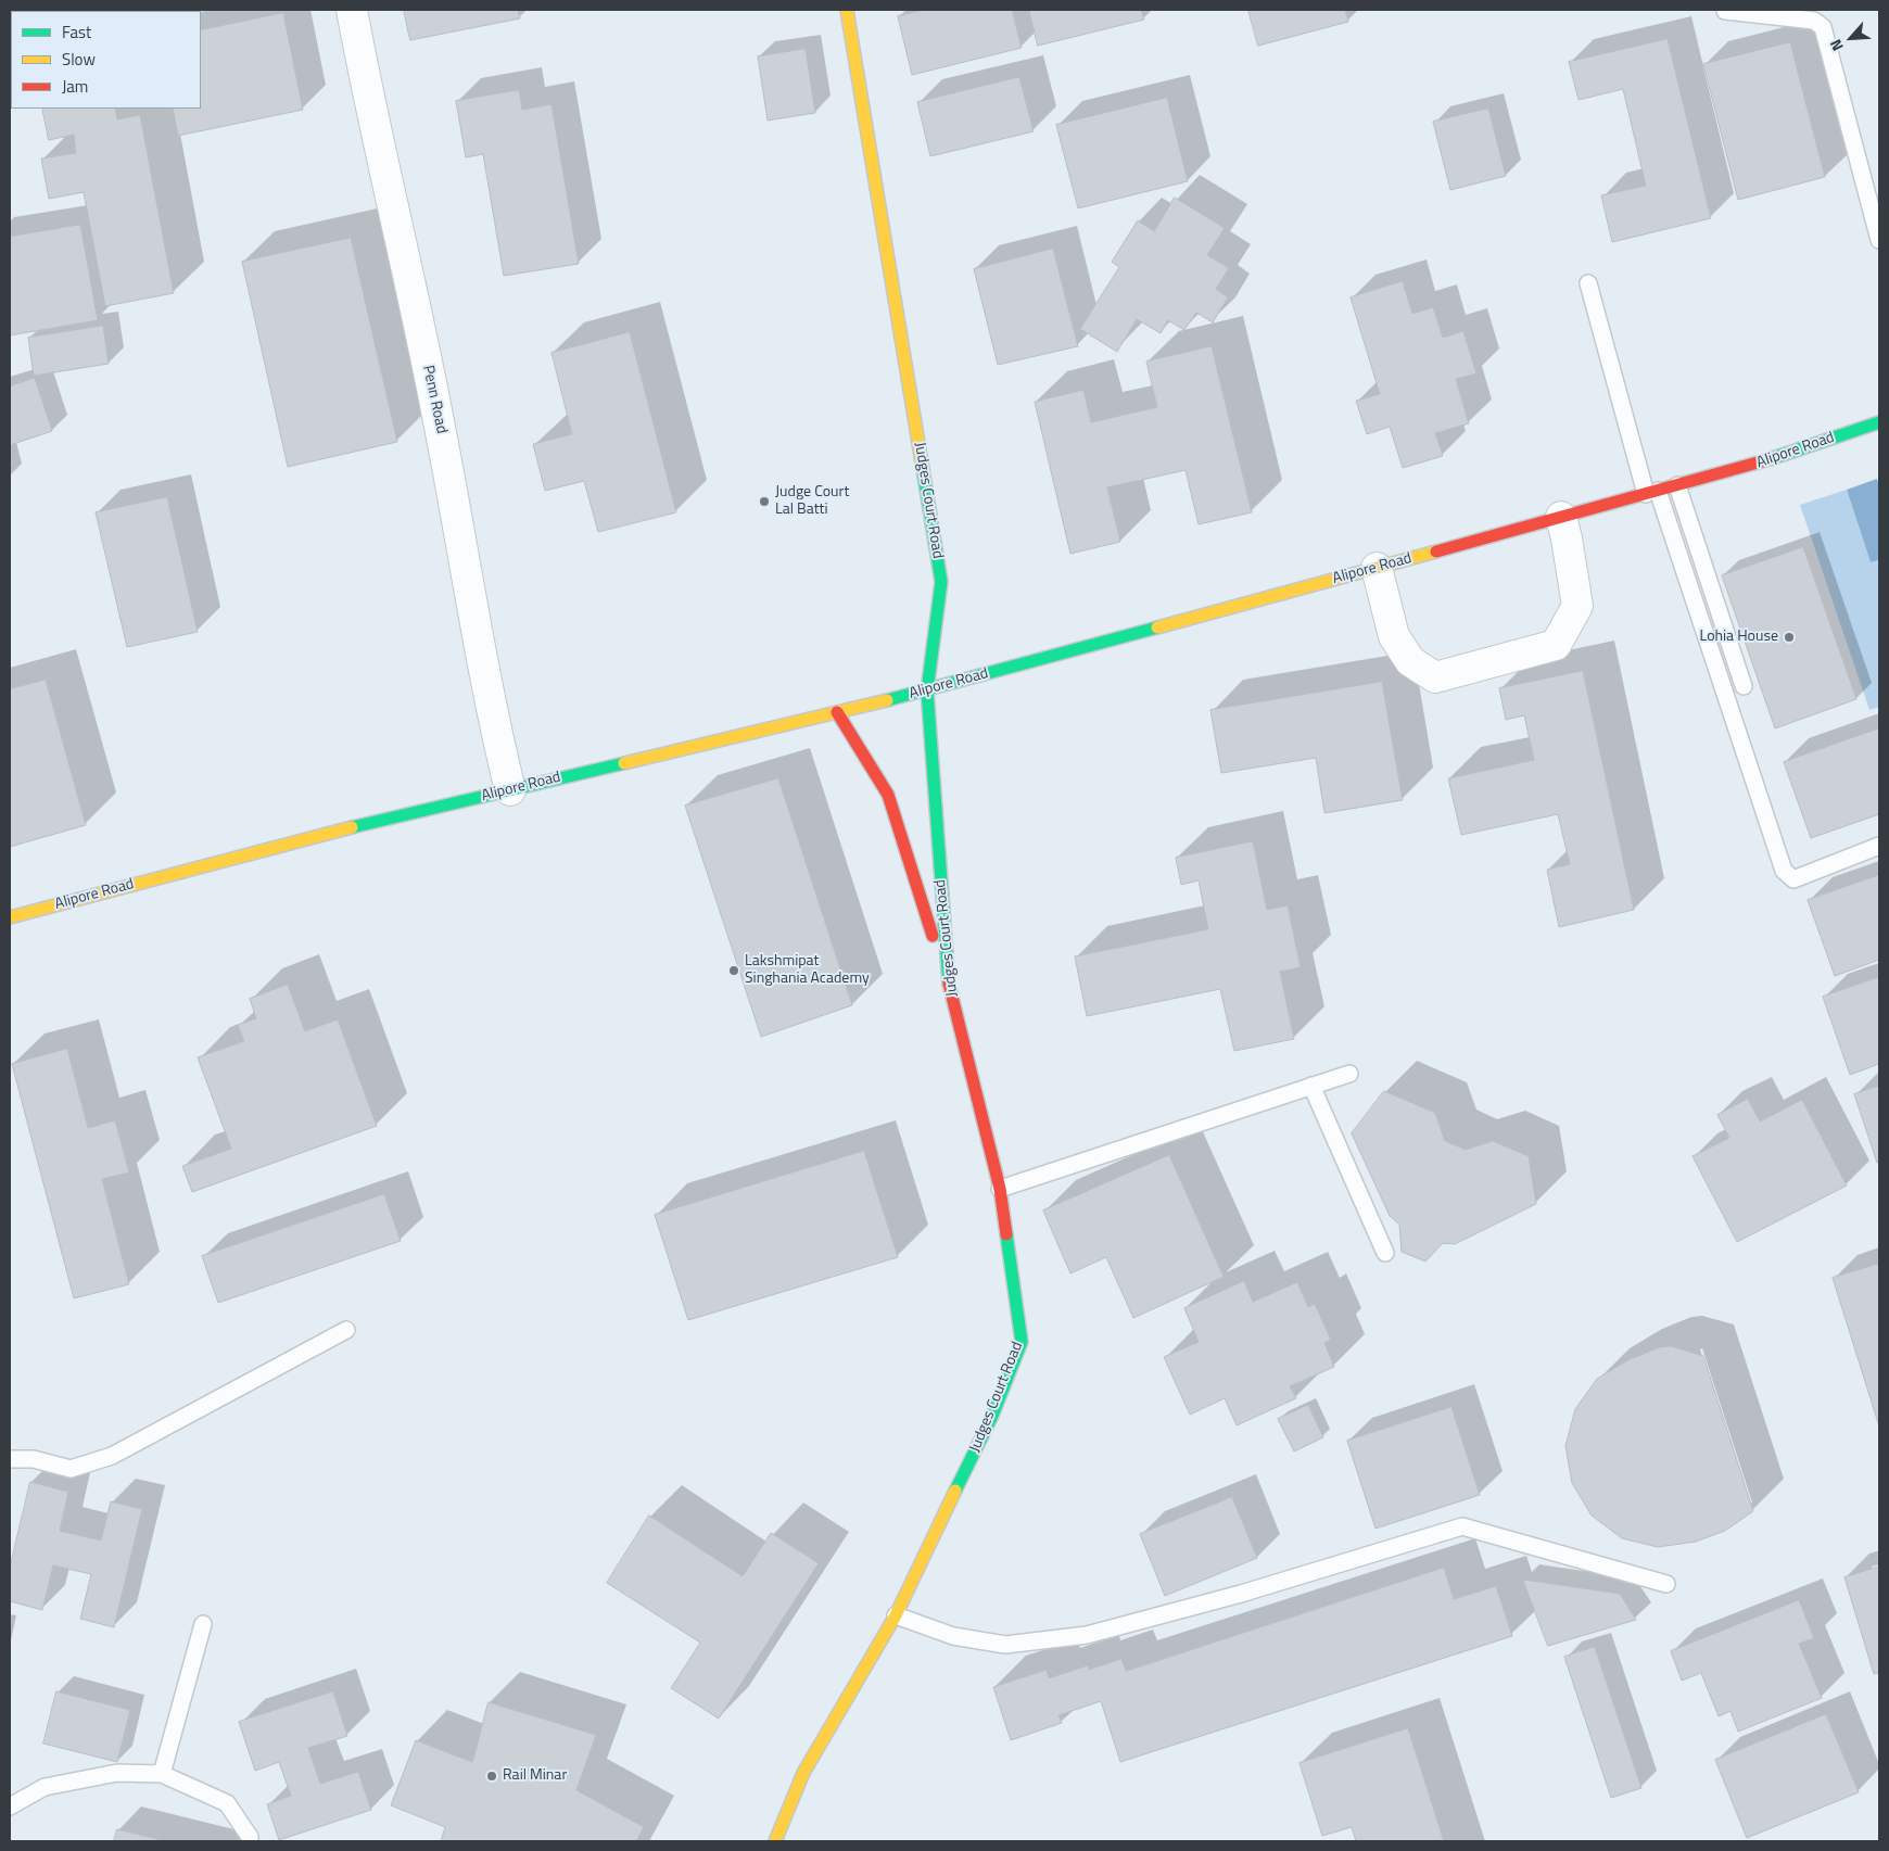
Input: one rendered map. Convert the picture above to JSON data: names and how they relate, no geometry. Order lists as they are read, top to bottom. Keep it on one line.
{"streets":{"main road":["Alipore Road","Judges Court Road"],"street":["Penn Road"]},"crossings":[["Penn Road","Alipore Road"],["Alipore Road","Judges Court Road"]],"places":["Judge Court Lal Batti","Lohia House","Lakshmipat Singhania Academy","Rail Minar"],"legend":["Fast","Slow","Jam"],"north":"bottom left"}
